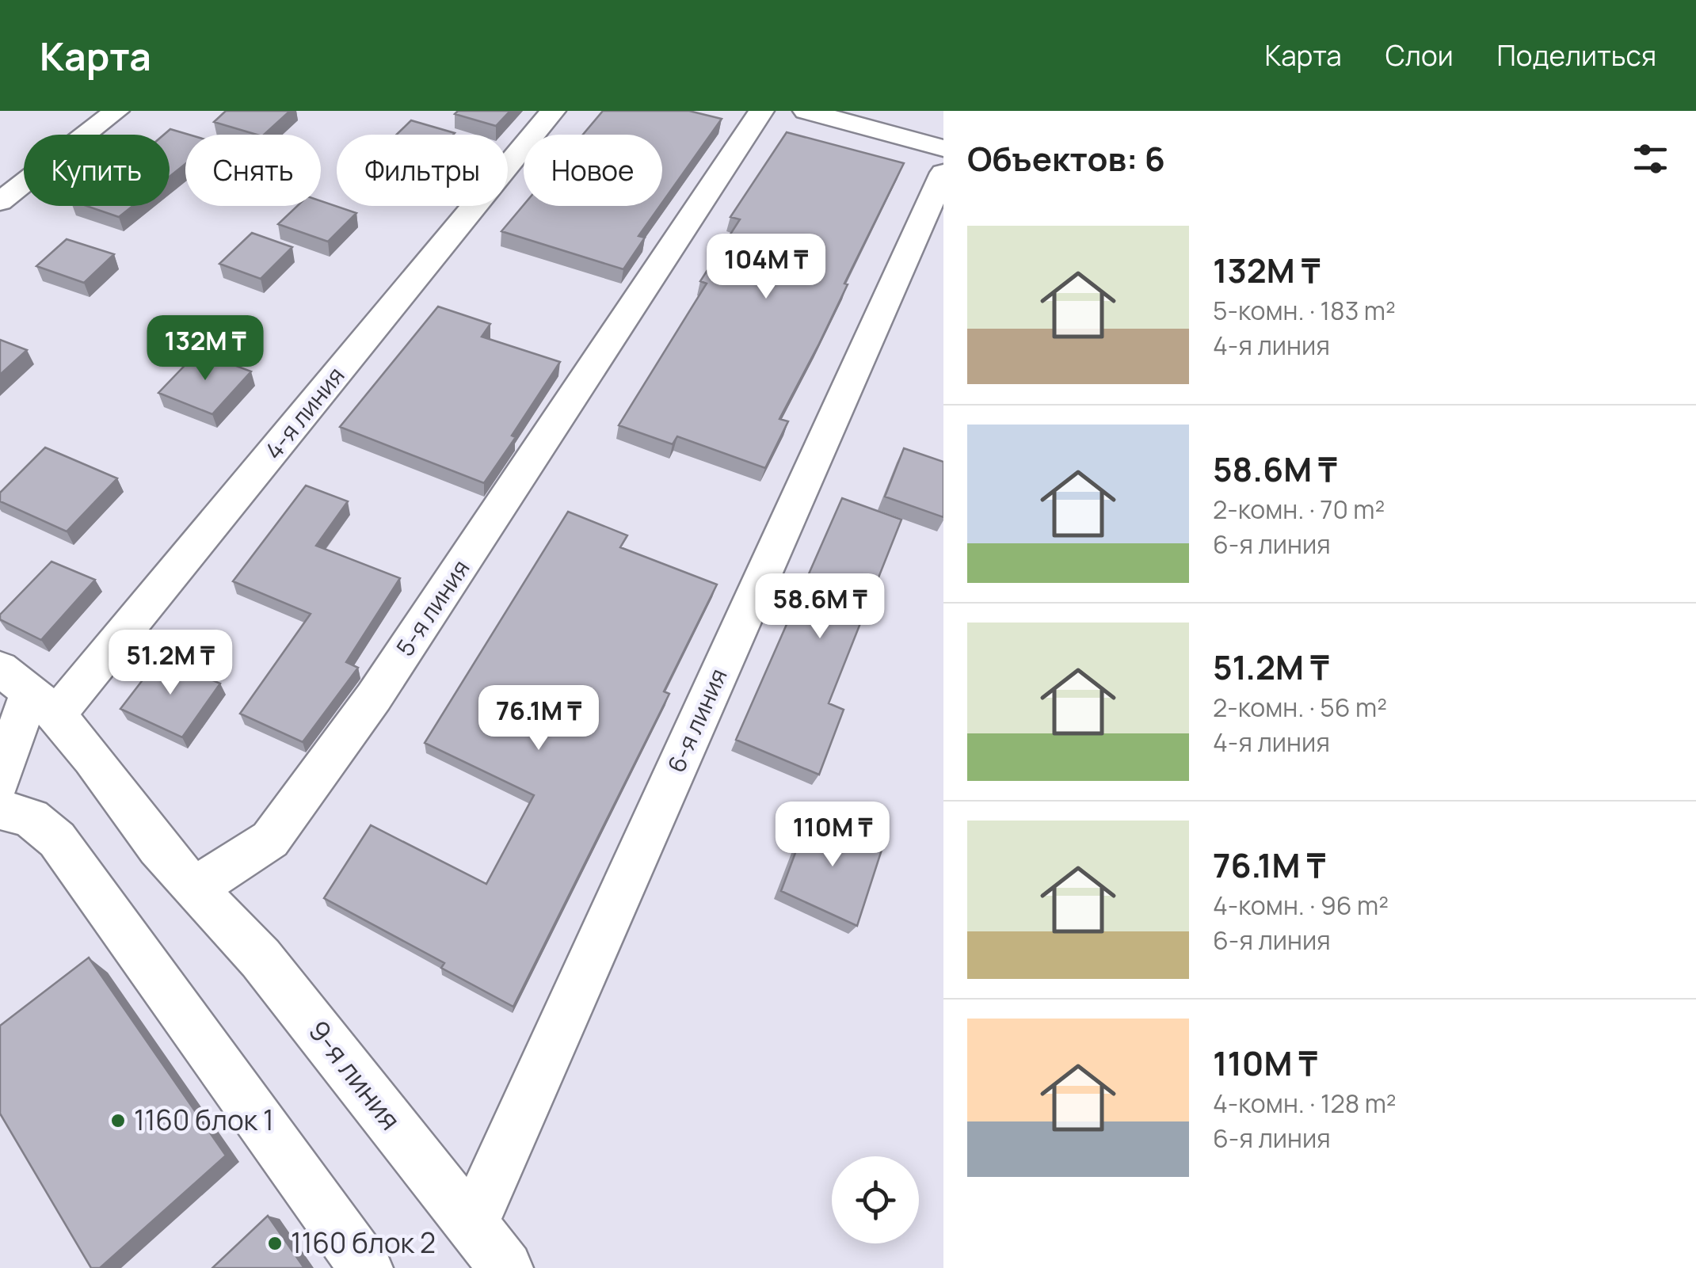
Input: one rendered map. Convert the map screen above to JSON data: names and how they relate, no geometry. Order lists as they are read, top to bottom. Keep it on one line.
{"streets":{"street":["4-я линия","5-я линия","6-я линия","9-я линия"]},"crossings":[["5-я линия","9-я линия"],["6-я линия","9-я линия"]],"places":["1160 блок 1","1160 блок 2"],"page":{"header":"Карта","nav":["Карта","Слои","Поделиться"],"heading":"Объектов: 6","chip":["Купить","Снять","Фильтры","Новое"],"list":[{"name":"132M ₸","note":"5-комн. · 183 m² · 4-я линия"},{"name":"58.6M ₸","note":"2-комн. · 70 m² · 6-я линия"},{"name":"51.2M ₸","note":"2-комн. · 56 m² · 4-я линия"},{"name":"76.1M ₸","note":"4-комн. · 96 m² · 6-я линия"},{"name":"110M ₸","note":"4-комн. · 128 m² · 6-я линия"}],"price":["104M ₸","132M ₸","58.6M ₸","51.2M ₸","76.1M ₸","110M ₸"]}}
